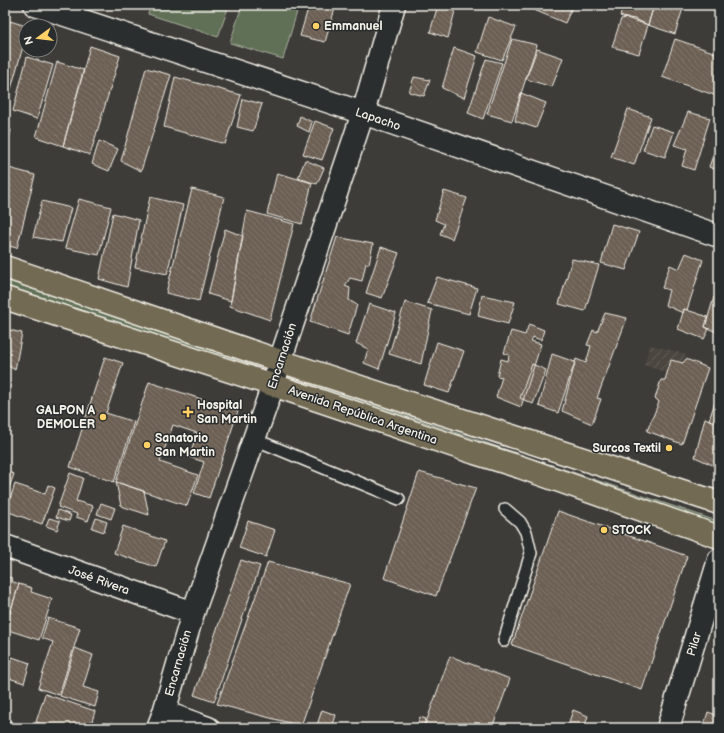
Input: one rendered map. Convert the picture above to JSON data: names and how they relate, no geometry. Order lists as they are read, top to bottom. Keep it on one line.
{"streets":{"highway":["Avenida República Argentina"],"street":["Lapacho","Encarnación","José Rivera","Pilar"]},"crossings":[["Lapacho","Encarnación"],["Encarnación","Avenida República Argentina"],["Encarnación","José Rivera"]],"places":{"other":["Emmanuel","GALPON A DEMOLER","Sanatorio San Martin","Surcos Textil","STOCK"],"health":["Hospital San Martin"]},"north":"left"}
